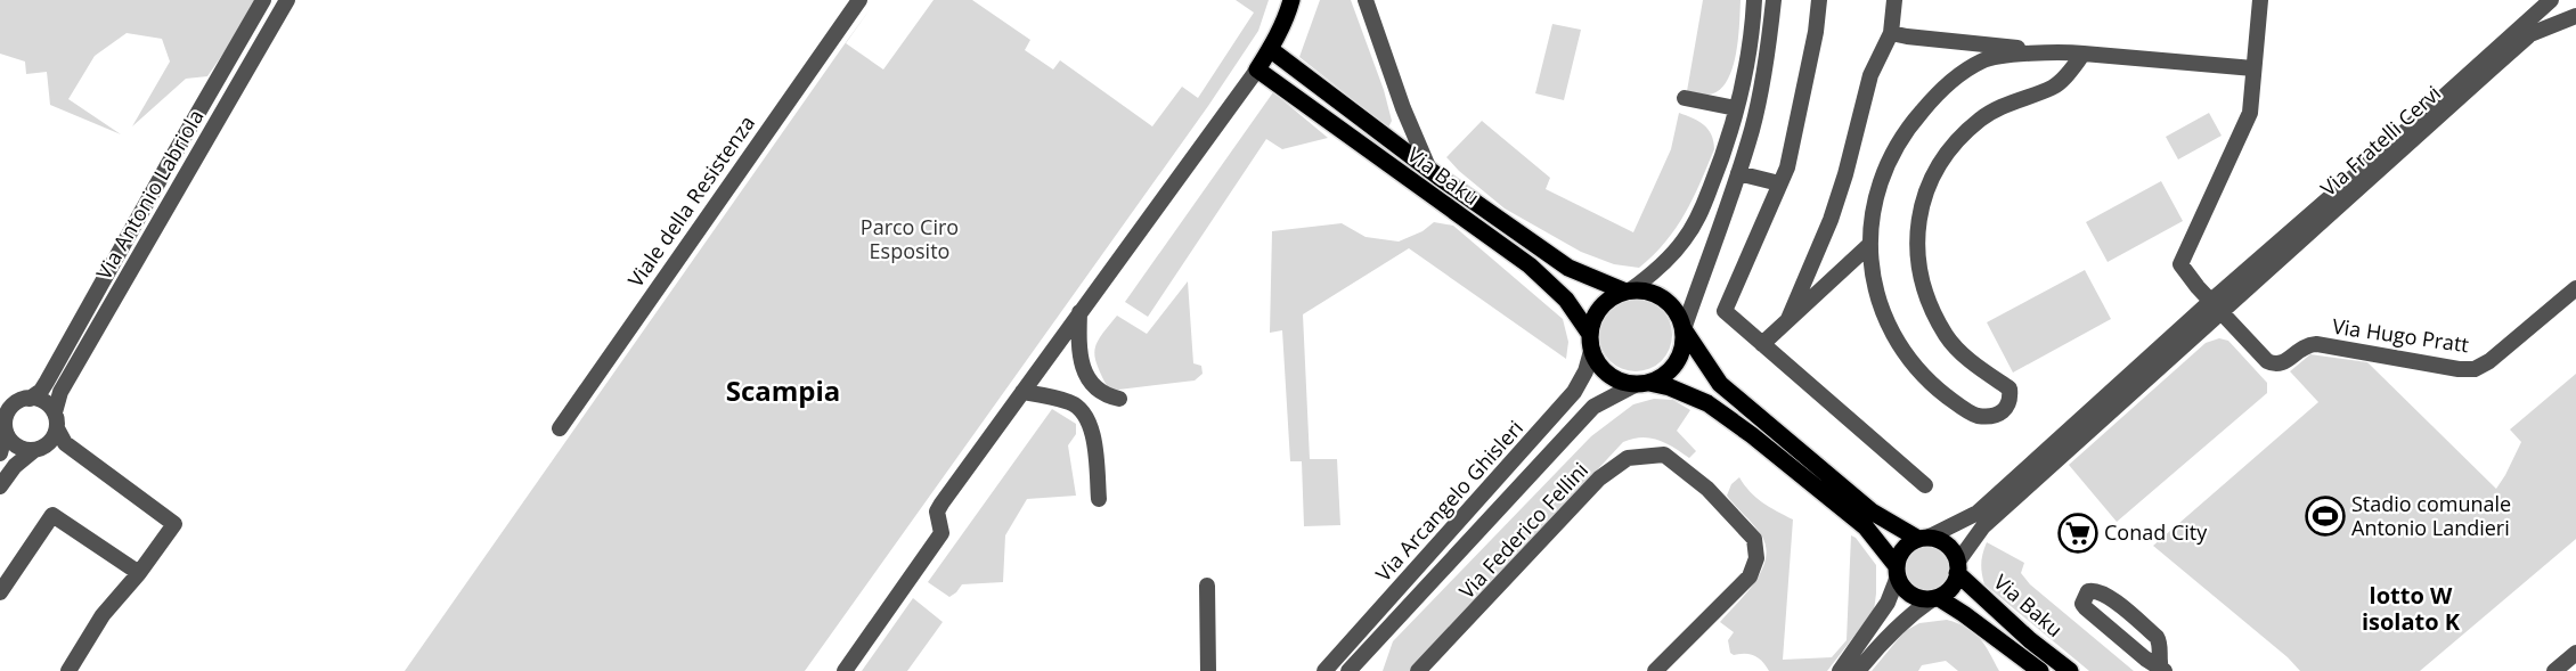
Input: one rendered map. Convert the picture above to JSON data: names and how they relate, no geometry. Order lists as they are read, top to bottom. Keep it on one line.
{"streets":{"main road":["Via Baku"],"street":["Via Fratelli Cervi","Via Antonio Labriola","Viale della Resistenza","Via Hugo Pratt","Via Arcangelo Ghisleri","Via Federico Fellini"]},"crossings":[["Via Fratelli Cervi","Via Baku"],["Via Fratelli Cervi","Via Hugo Pratt"],["Via Baku","Via Arcangelo Ghisleri"]],"districts":["Scampia","lotto W isolato K"],"parks":["Parco Ciro Esposito"],"places":{"sports":["Stadio comunale Antonio Landieri"],"supermarket":["Conad City"]}}
